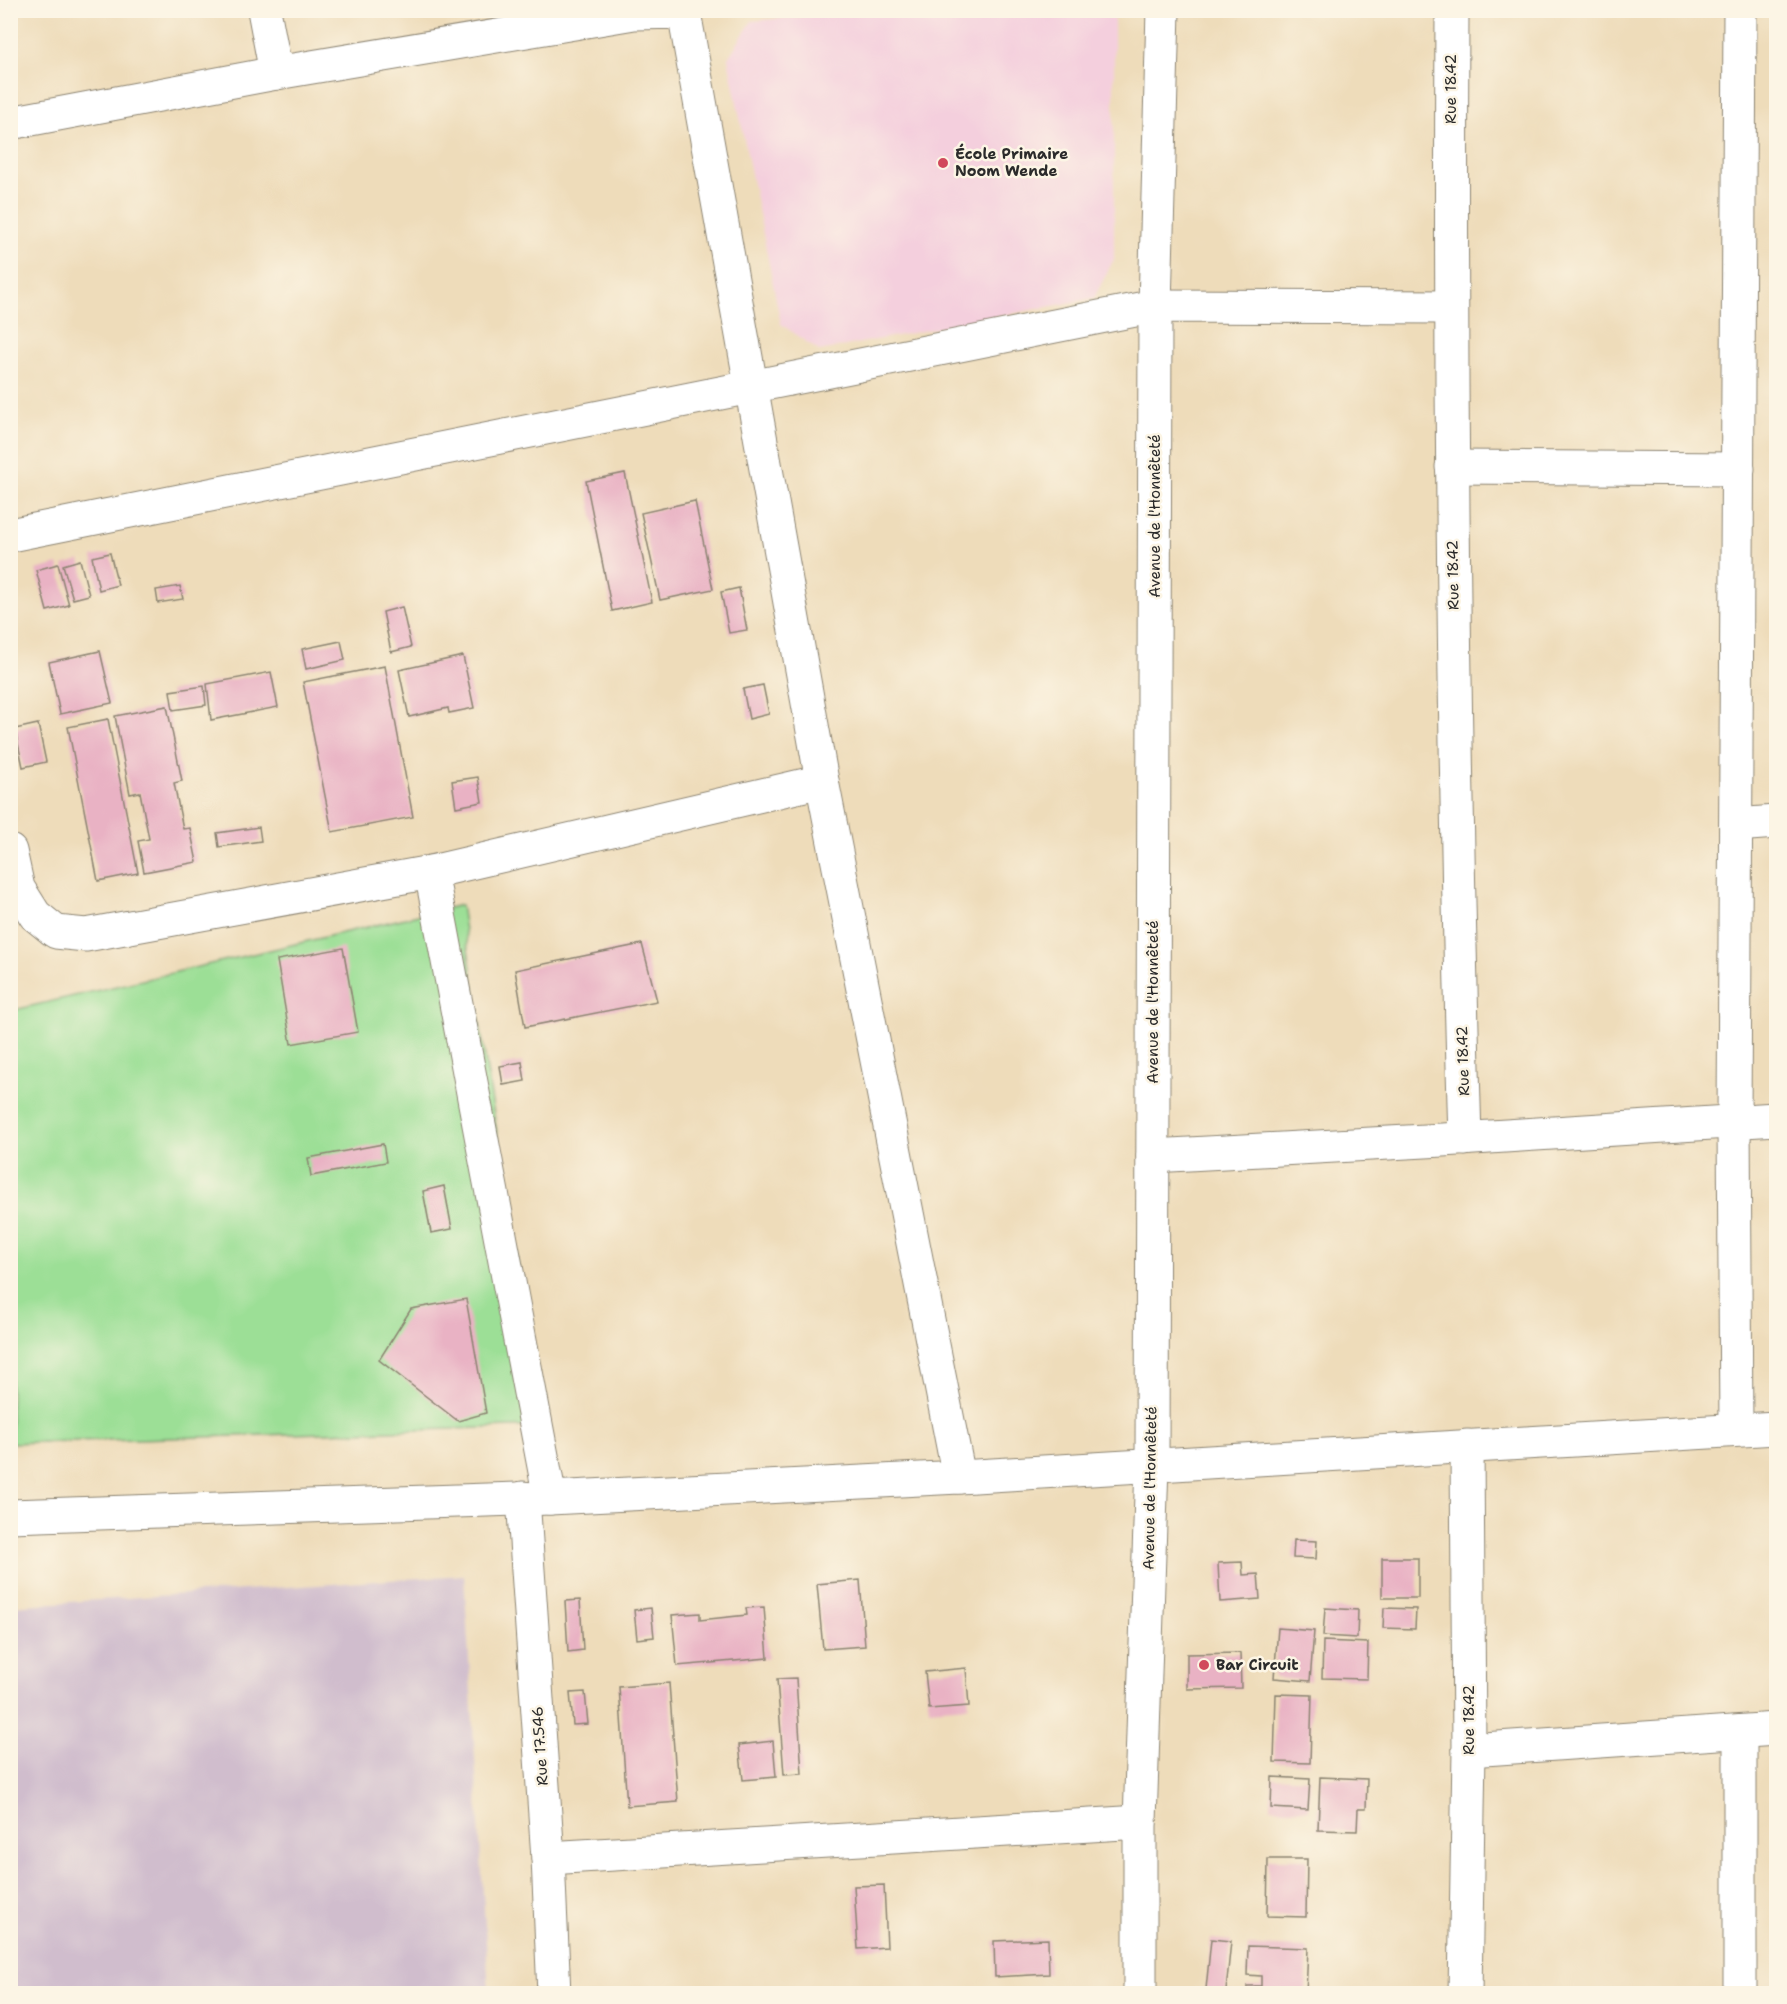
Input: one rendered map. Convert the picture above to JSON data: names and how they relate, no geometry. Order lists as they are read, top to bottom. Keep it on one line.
{"streets":{"street":["Rue 18.42","Avenue de l'Honnêteté","Rue 17.546"]},"places":["École Primaire Noom Wende","Bar Circuit"]}
